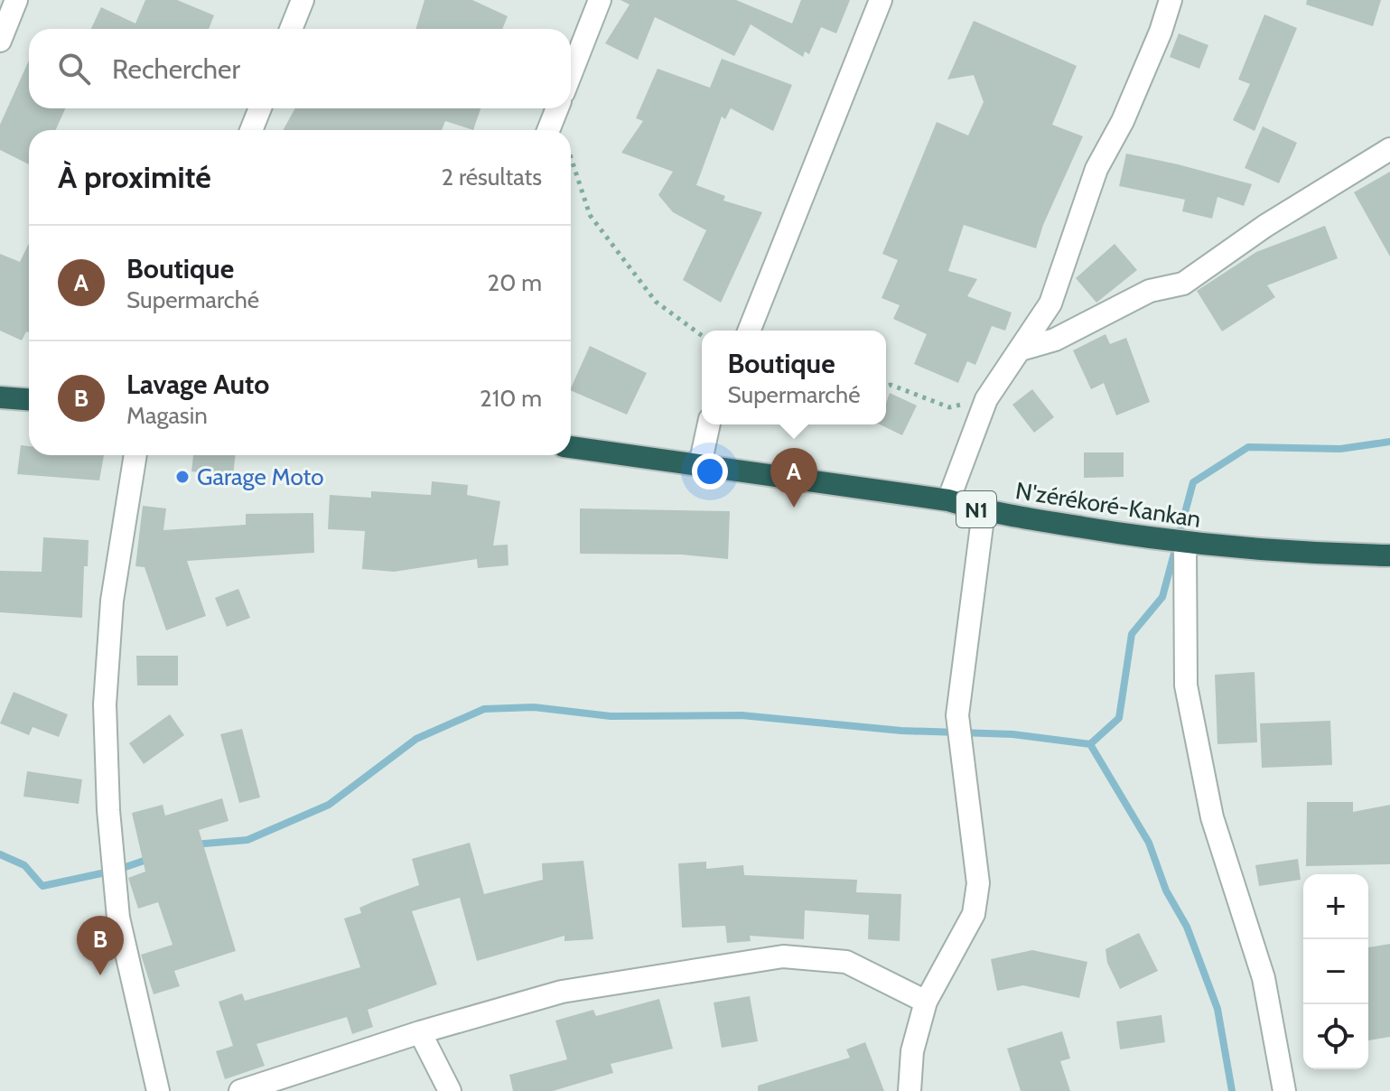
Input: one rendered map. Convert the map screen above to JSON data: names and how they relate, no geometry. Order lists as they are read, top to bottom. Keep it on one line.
{"streets":{"highway":["N'zérékoré-Kankan","N1"]},"places":["Garage Moto"],"page":{"search":"Rechercher","heading":["À proximité","2 résultats"],"list":[{"mark":"A","name":"Boutique","note":"Supermarché","value":"20 m"},{"mark":"B","name":"Lavage Auto","note":"Magasin","value":"210 m"}],"popup":["Boutique","Supermarché"],"pins":["A","B"],"map_buttons":["+","−"]}}
